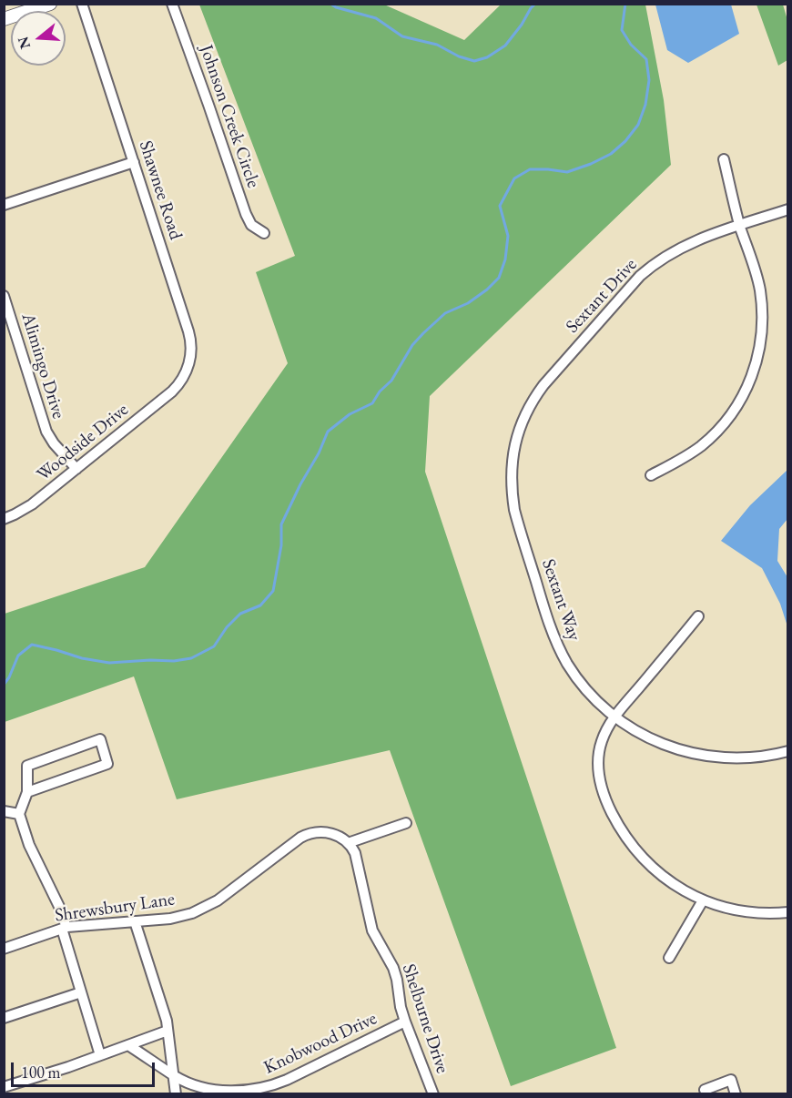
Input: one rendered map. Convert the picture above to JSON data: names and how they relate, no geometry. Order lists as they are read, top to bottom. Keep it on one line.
{"streets":{"street":["Johnson Creek Circle","Shawnee Road","Sextant Drive","Alimingo Drive","Woodside Drive","Sextant Way","Shrewsbury Lane","Shelburne Drive","Knobwood Drive"]},"crossings":[["Shawnee Road","Woodside Drive"],["Sextant Drive","Sextant Way"],["Alimingo Drive","Woodside Drive"],["Shrewsbury Lane","Shelburne Drive"],["Shelburne Drive","Knobwood Drive"]],"scale_bar":"100 m","north":"left"}
